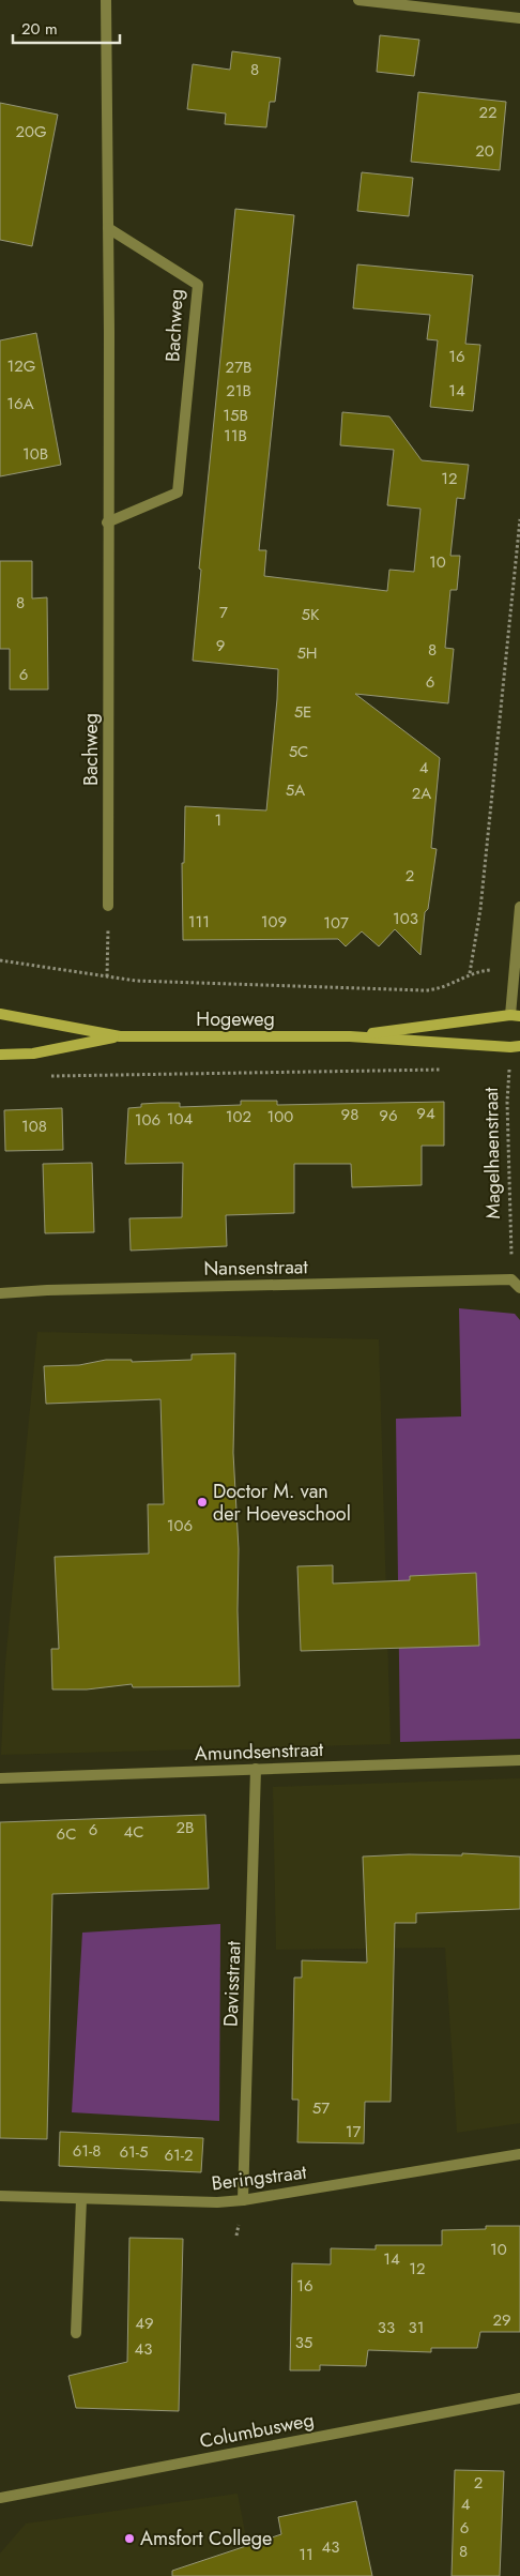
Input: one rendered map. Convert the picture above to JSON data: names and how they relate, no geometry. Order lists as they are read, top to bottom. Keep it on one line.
{"streets":{"main road":["Hogeweg"],"street":["Bachweg","Nansenstraat","Amundsenstraat","Davisstraat","Beringstraat","Columbusweg"],"path":["Magelhaenstraat"]},"crossings":[["Magelhaenstraat","Nansenstraat"],["Amundsenstraat","Davisstraat"],["Davisstraat","Beringstraat"]],"places":["Doctor M. van der Hoeveschool","Amsfort College"],"house_numbers":["8","22","20G","20","16","12G","27B","21B","14","16A","15B","11B","10B","12","10","8","7","5K","9","8","5H","6","6","5E","5C","4","5A","2A","1","2","103","111","109","107","94","98","96","102","100","104","106","108","106","2B","6","4C","6C","57","17","61-8","61-5","61-2","10","14","12","16","29","49","33","31","35","43","2","4","6","43","8","11"],"scale_bar":"20 m"}
